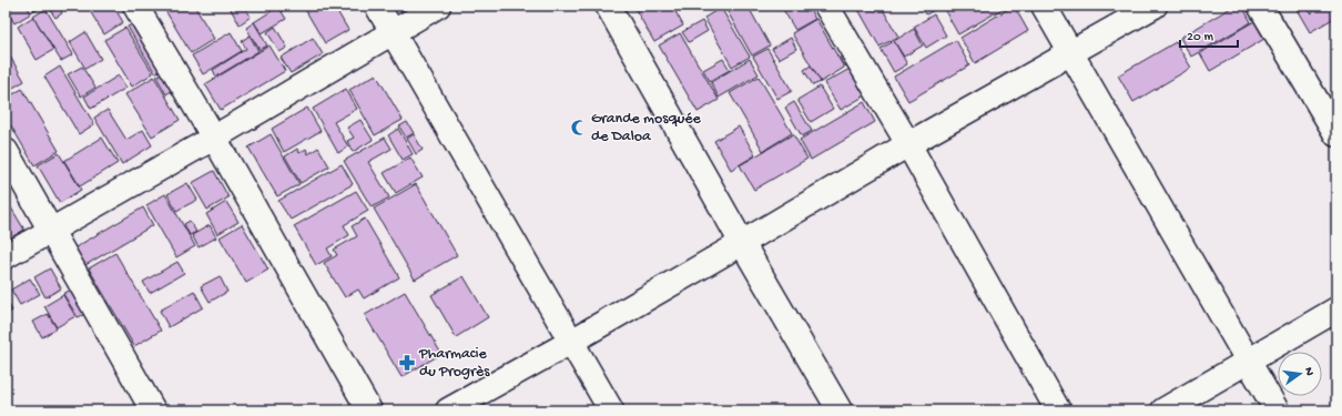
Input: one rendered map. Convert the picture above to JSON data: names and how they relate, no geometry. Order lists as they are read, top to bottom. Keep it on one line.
{"places":{"mosque":["Grande mosquée de Daloa"],"pharmacy":["Pharmacie du Progrès"]},"scale_bar":"20 m","north":"right"}
